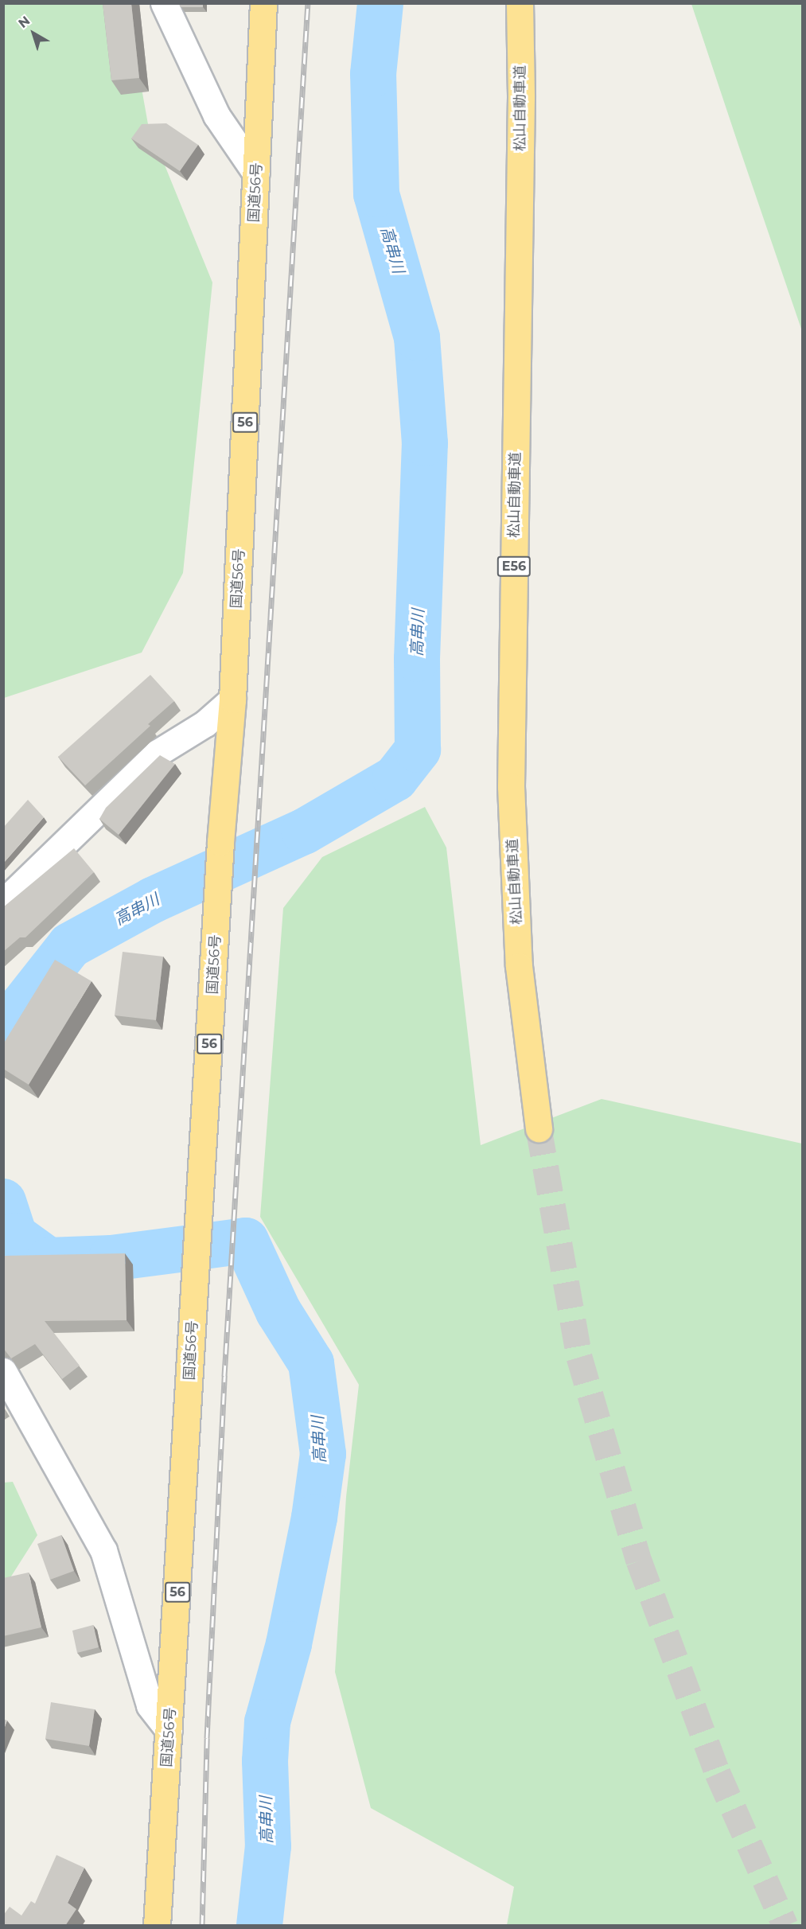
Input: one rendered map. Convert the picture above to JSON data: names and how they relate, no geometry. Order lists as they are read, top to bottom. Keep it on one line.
{"streets":{"highway":["松山自動車道","国道56号","56","E56"]},"water":["高串川"],"north":"top left"}
